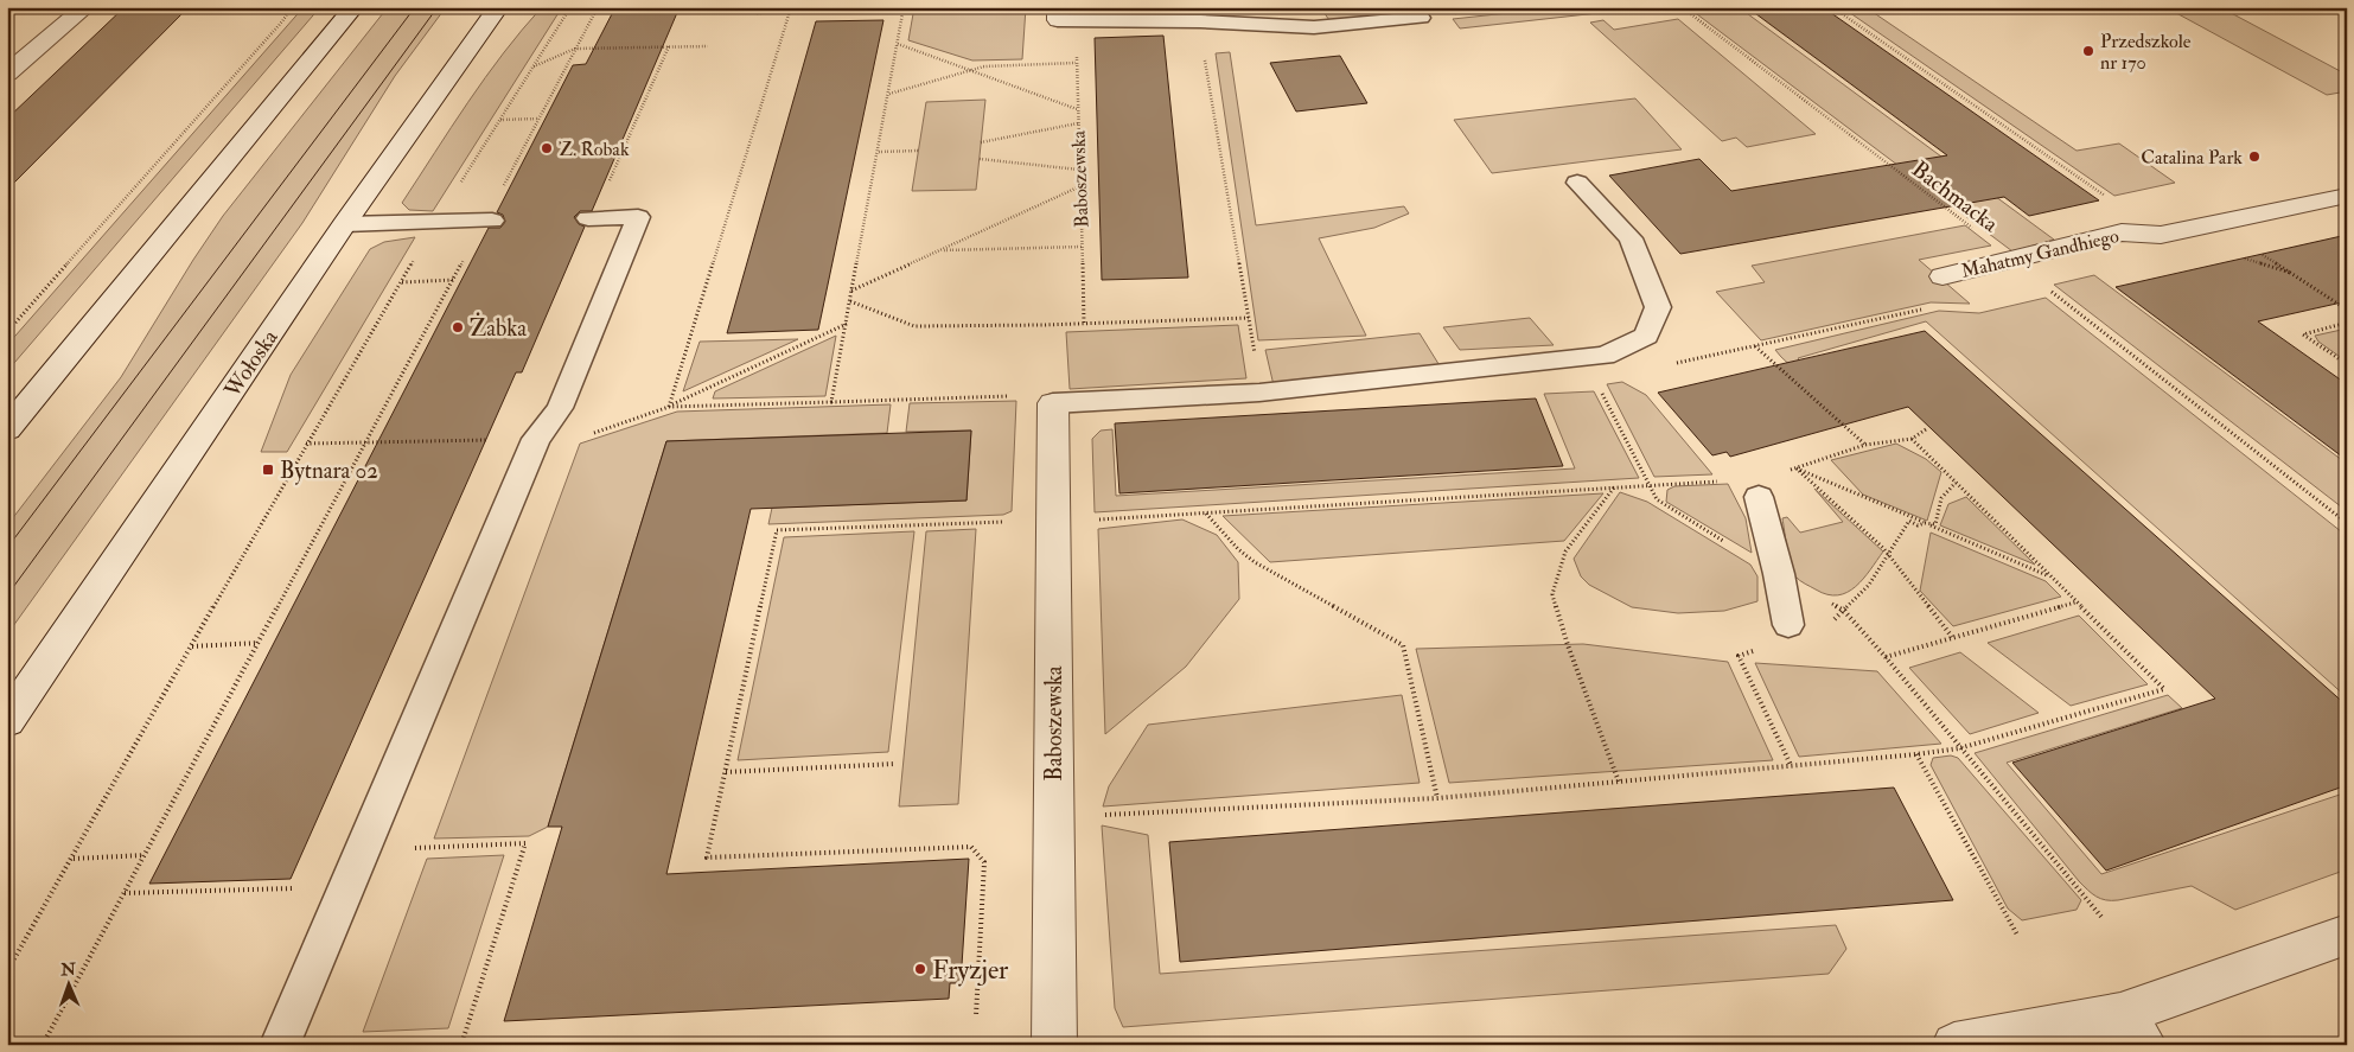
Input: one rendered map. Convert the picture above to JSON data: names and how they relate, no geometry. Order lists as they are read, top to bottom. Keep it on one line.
{"streets":{"main road":["Baboszewska","Mahatmy Gandhiego","Wołoska"],"path":["Bachmacka"]},"crossings":[["Bachmacka","Mahatmy Gandhiego"]],"places":{"other":["Przedszkole nr 170","Z. Robak","Catalina Park","Żabka","Fryzjer"],"transit":["Bytnara 02"]},"north":"top"}
